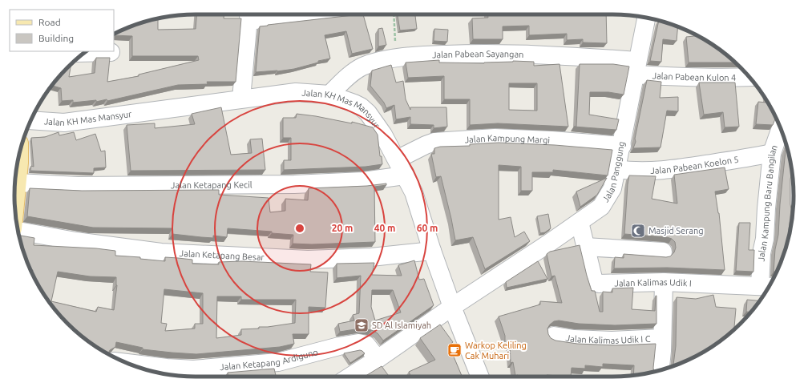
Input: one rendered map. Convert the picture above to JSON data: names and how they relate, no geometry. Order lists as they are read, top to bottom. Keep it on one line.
{"streets":{"street":["Jalan Pabean Sayangan","Jalan Pabean Kulon 4","Jalan KH Mas Mansyur","Jalan Kampung Margi","Jalan Pabean Koelon 5","Jalan Panggung","Jalan Ketapang Kecil","Jalan Kampung Baru Bangilan","Jalan Ketapang Besar","Jalan Kalimas Udik I","Jalan Kalimas Udik I C","Jalan Ketapang Ardiguno"]},"crossings":[["Jalan Pabean Sayangan","Jalan Pabean Kulon 4"],["Jalan Pabean Sayangan","Jalan KH Mas Mansyur"],["Jalan Pabean Sayangan","Jalan Panggung"],["Jalan Pabean Kulon 4","Jalan Panggung"],["Jalan KH Mas Mansyur","Jalan Kampung Margi"],["Jalan KH Mas Mansyur","Jalan Panggung"],["Jalan KH Mas Mansyur","Jalan Ketapang Kecil"],["Jalan KH Mas Mansyur","Jalan Ketapang Besar"],["Jalan Kampung Margi","Jalan Panggung"],["Jalan Pabean Koelon 5","Jalan Panggung"],["Jalan Pabean Koelon 5","Jalan Kampung Baru Bangilan"],["Jalan Panggung","Jalan Kalimas Udik I"],["Jalan Panggung","Jalan Ketapang Ardiguno"],["Jalan Kampung Baru Bangilan","Jalan Kalimas Udik I"]],"places":{"mosque":["Masjid Serang"],"school or university":["SD Al Islamiyah"],"cafe":["Warkop Keliling Cak Muhari"]},"legend":["Road","Building"],"rings":["20 m","40 m","60 m"]}
